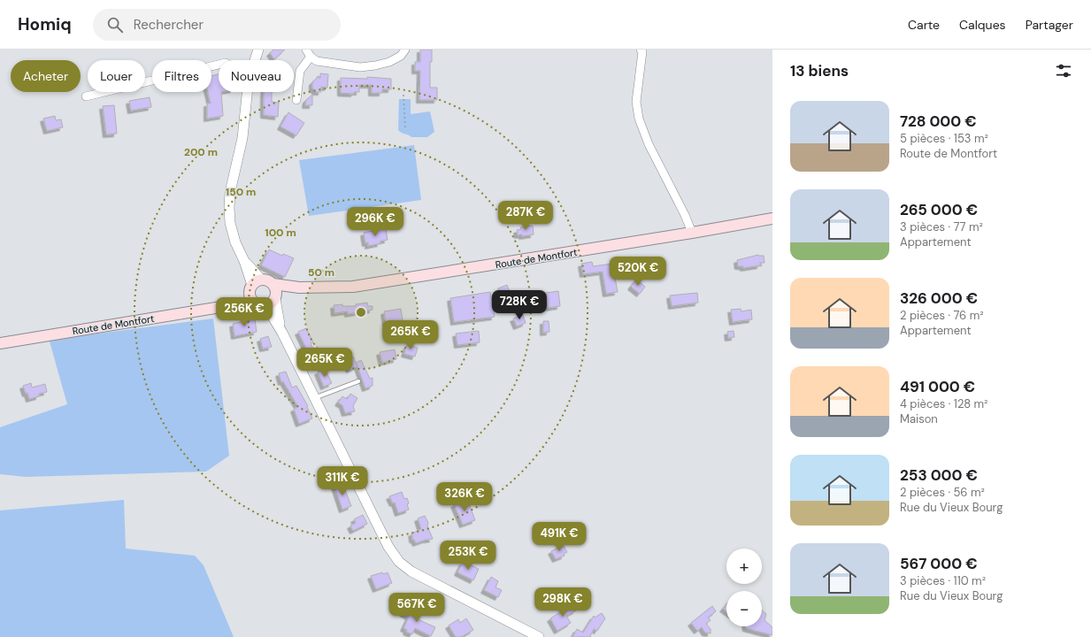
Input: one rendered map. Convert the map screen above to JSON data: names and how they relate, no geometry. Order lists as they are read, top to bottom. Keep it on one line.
{"streets":{"main road":["Route de Montfort"]},"page":{"header":"Homiq","search":"Rechercher","nav":["Carte","Calques","Partager"],"heading":"13 biens","chip":["Acheter","Louer","Filtres","Nouveau"],"list":[{"name":"728 000 €","note":"5 pièces · 153 m² · Route de Montfort"},{"name":"265 000 €","note":"3 pièces · 77 m² · Appartement"},{"name":"326 000 €","note":"2 pièces · 76 m² · Appartement"},{"name":"491 000 €","note":"4 pièces · 128 m² · Maison"},{"name":"253 000 €","note":"2 pièces · 56 m² · Rue du Vieux Bourg"},{"name":"567 000 €","note":"3 pièces · 110 m² · Rue du Vieux Bourg"}],"price":["287K €","296K €","520K €","728K €","256K €","265K €","265K €","311K €","326K €","491K €","253K €","298K €","567K €"],"map_buttons":["+","−"]},"rings":["200 m","150 m","100 m","50 m"]}
